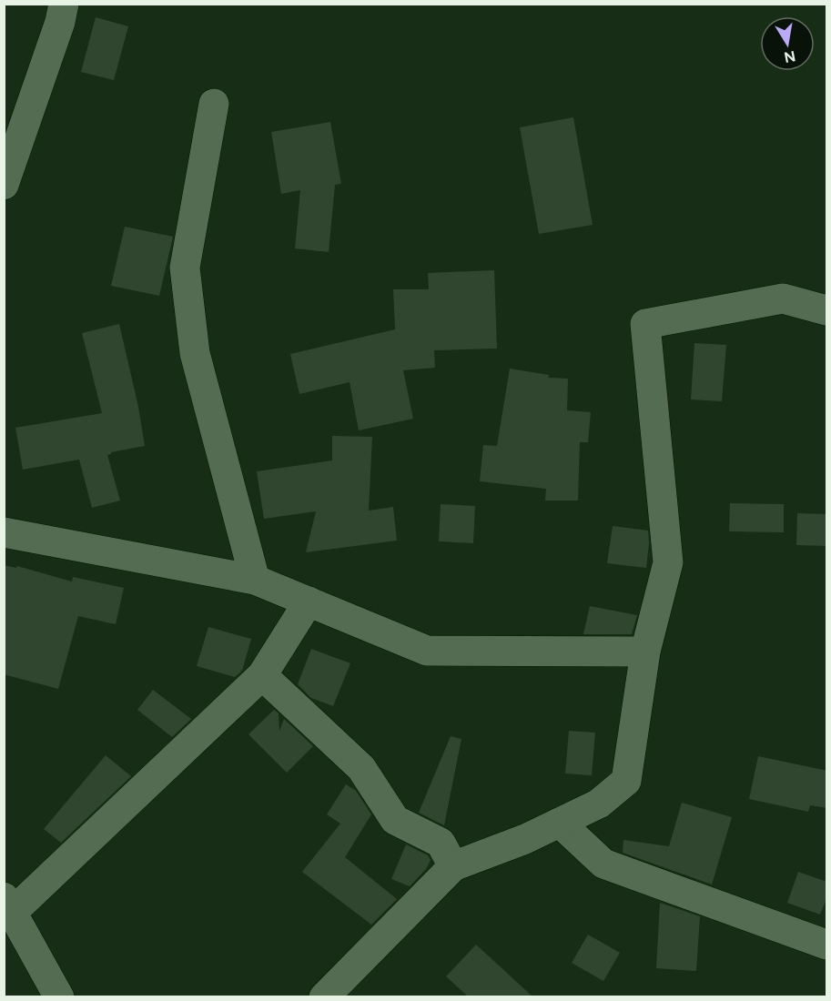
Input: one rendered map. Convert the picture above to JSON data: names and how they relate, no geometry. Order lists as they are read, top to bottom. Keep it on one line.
{"north":"bottom"}
